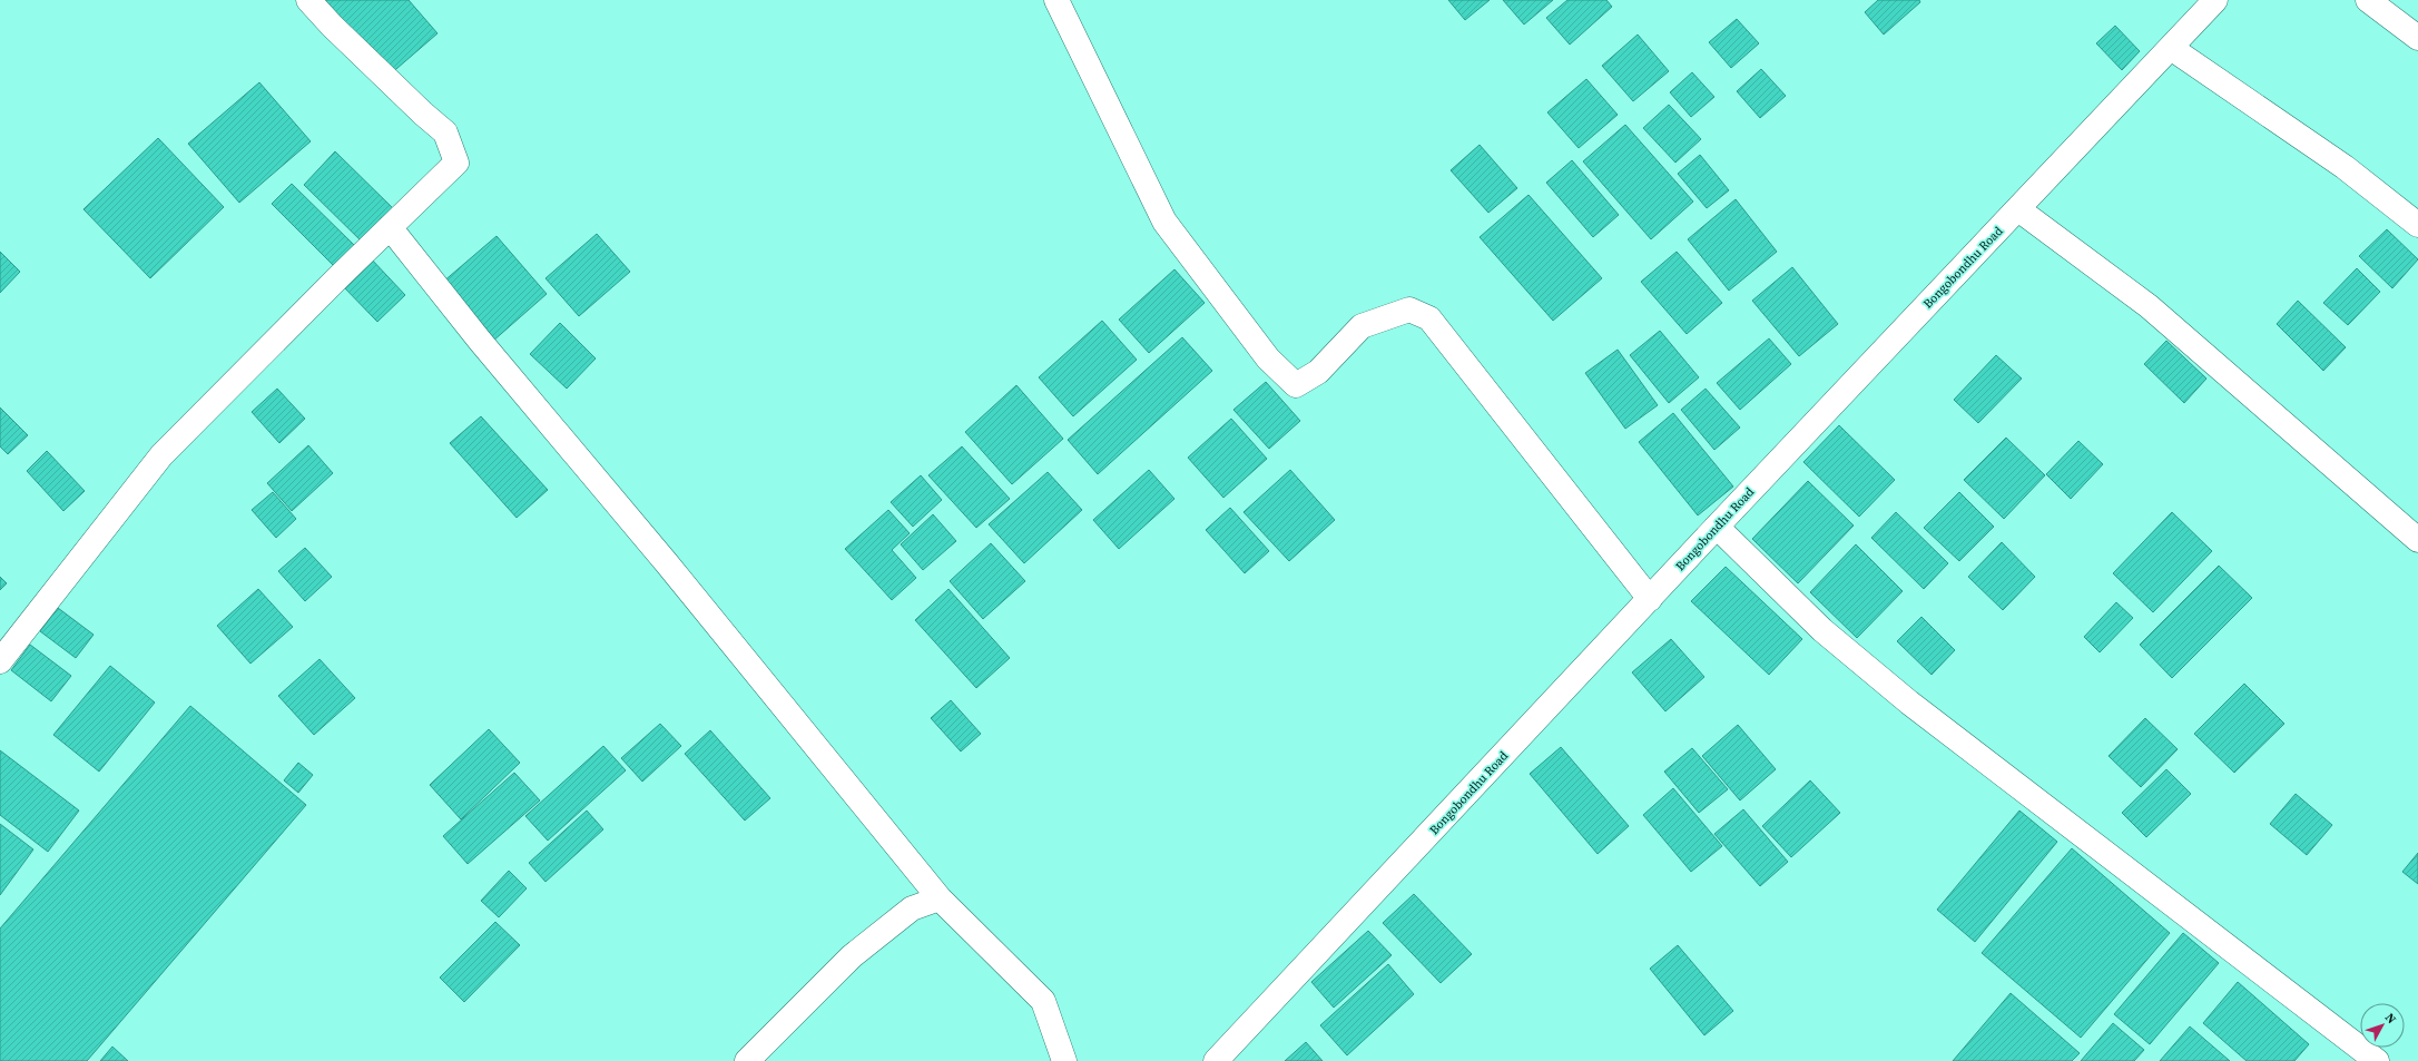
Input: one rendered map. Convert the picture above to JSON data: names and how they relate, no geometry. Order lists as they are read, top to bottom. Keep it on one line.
{"streets":{"street":["Bongobondhu Road"]},"north":"top right"}
